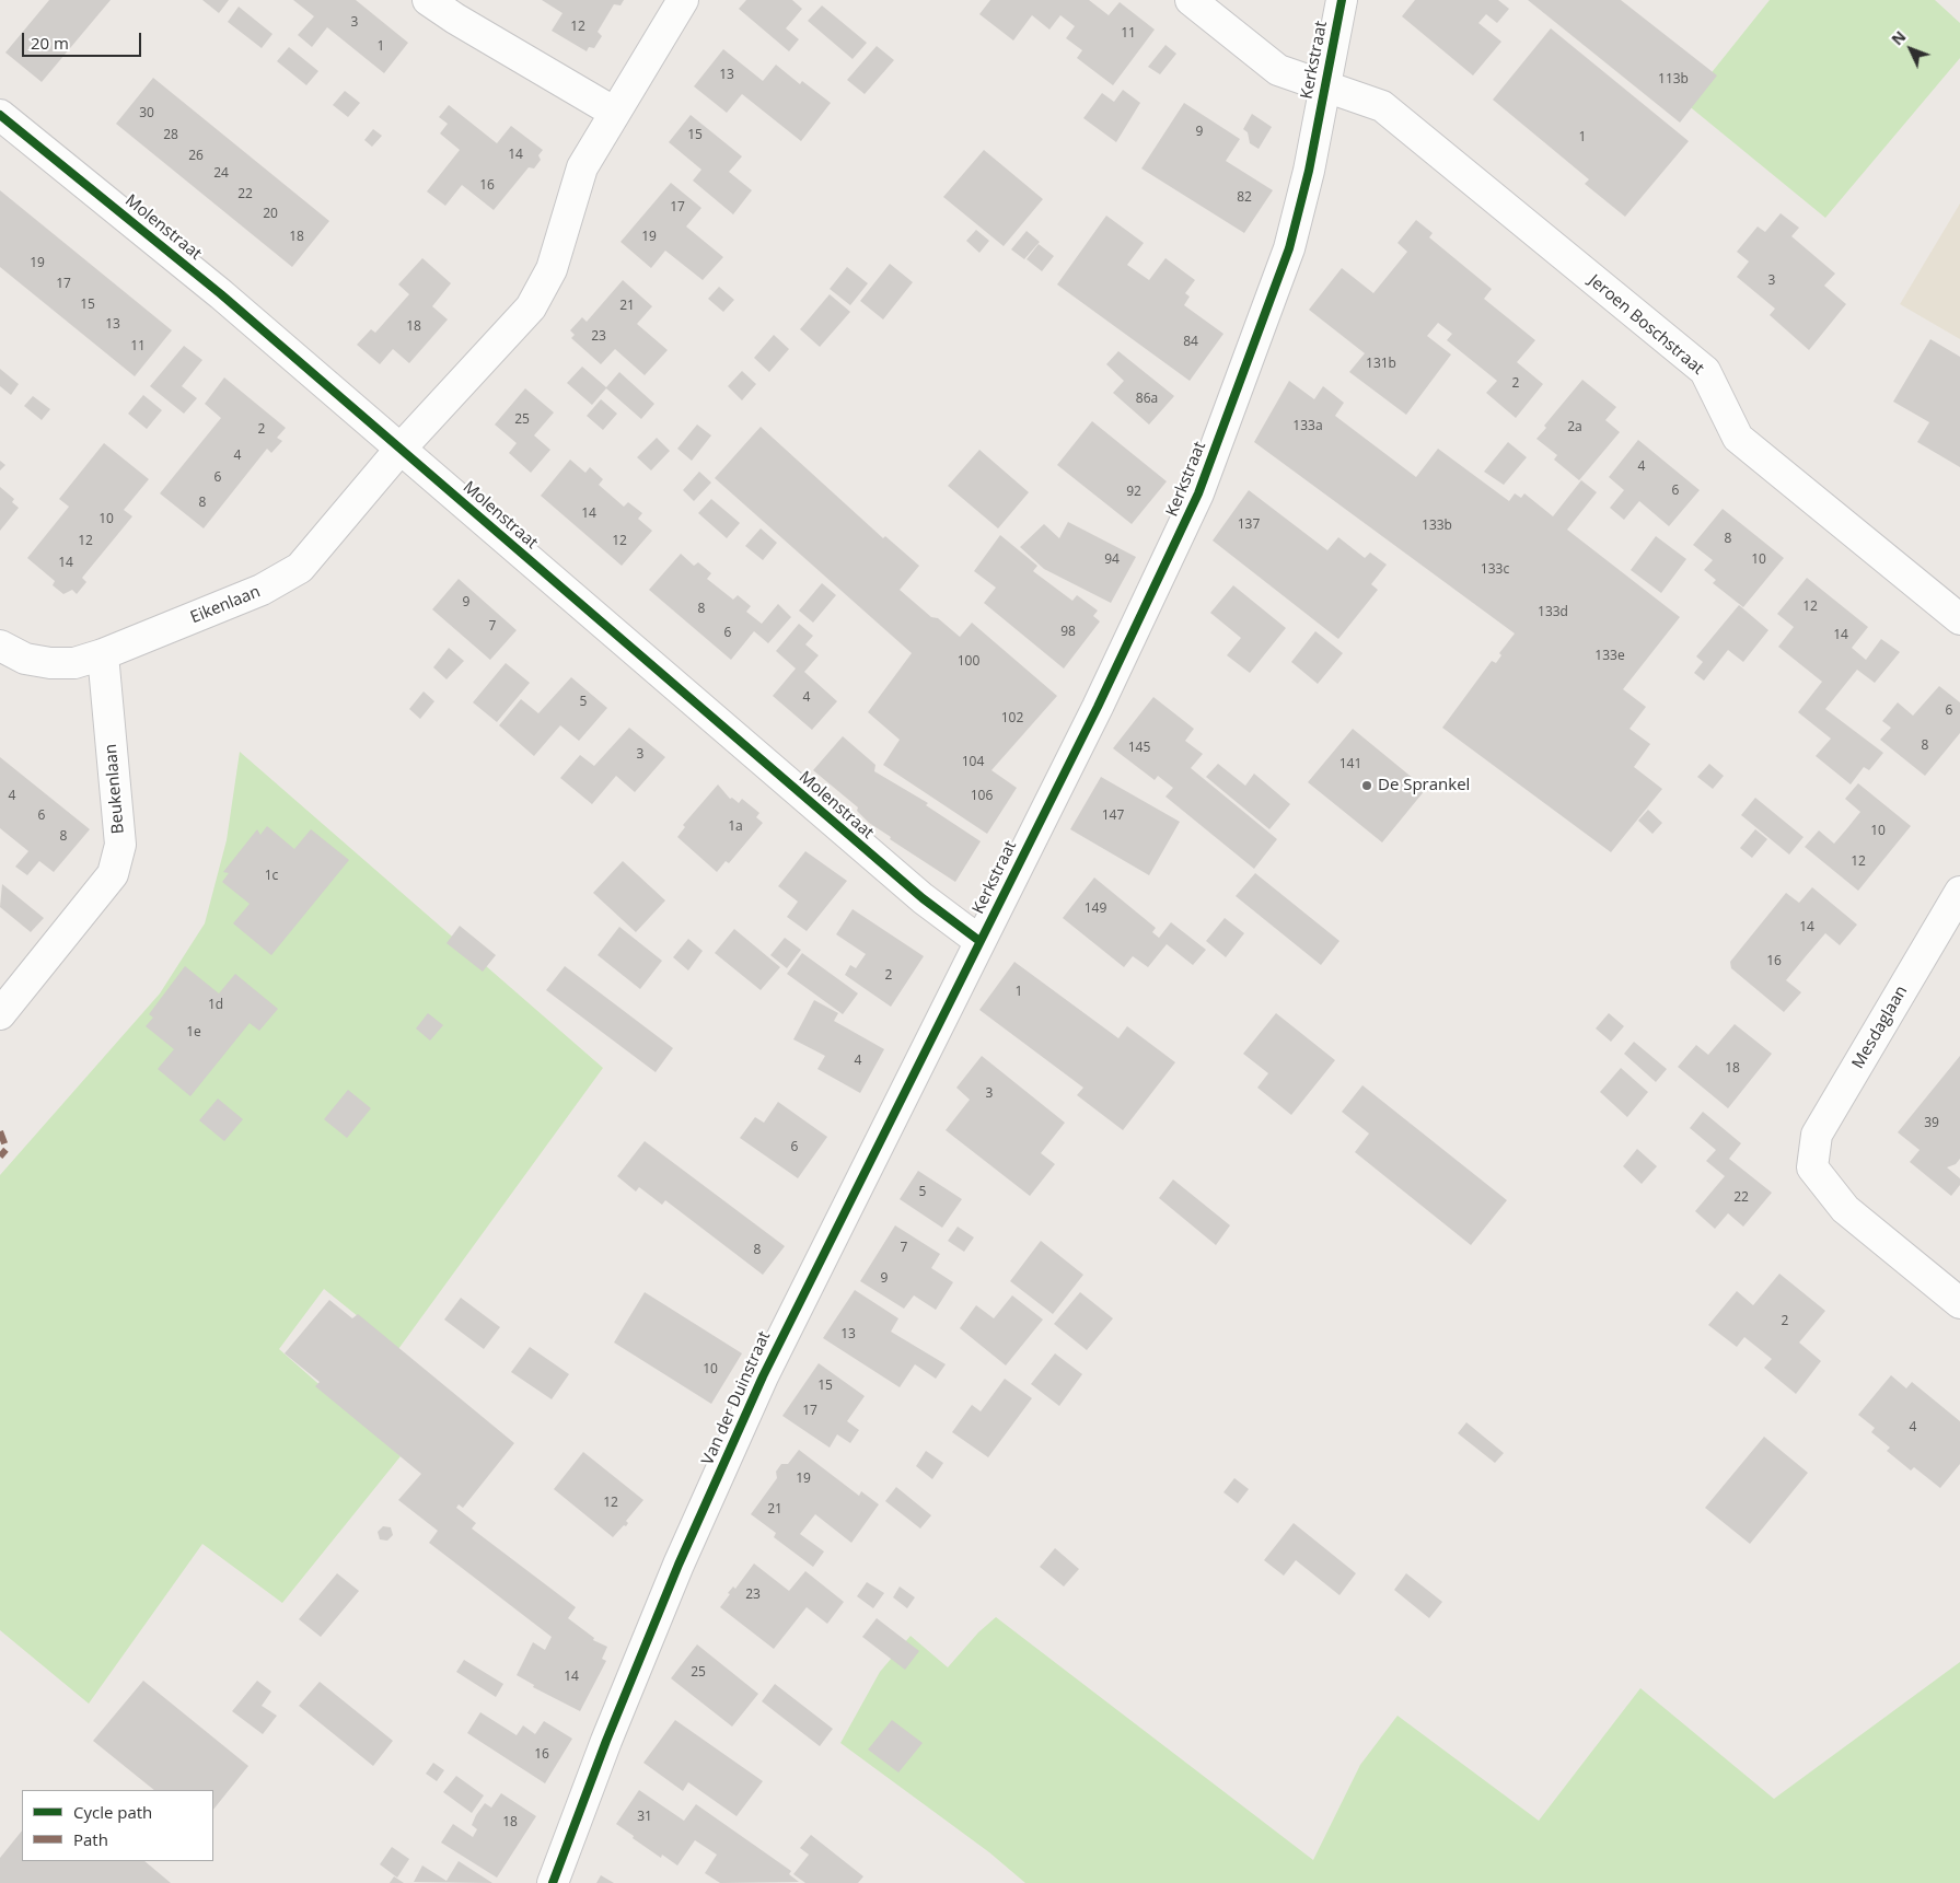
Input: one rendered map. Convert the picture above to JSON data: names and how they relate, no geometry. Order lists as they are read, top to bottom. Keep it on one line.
{"streets":{"street":["Kerkstraat","Molenstraat","Jeroen Boschstraat","Eikenlaan","Beukenlaan","Mesdaglaan","Van der Duinstraat"]},"crossings":[["Kerkstraat","Molenstraat"],["Kerkstraat","Jeroen Boschstraat"],["Kerkstraat","Van der Duinstraat"],["Molenstraat","Eikenlaan"],["Molenstraat","Van der Duinstraat"],["Eikenlaan","Beukenlaan"]],"places":["De Sprankel"],"house_numbers":["3","12","11","1","13","113b","30","9","28","15","1","14","26","24","16","22","82","17","20","18","19","19","3","17","15","21","13","18","23","84","11","131b","2","86a","25","133a","2a","2","4","4","6","6","92","8","14","10","137","133b","8","12","12","94","10","14","133c","9","12","8","133d","7","98","6","14","133e","100","4","5","6","102","8","145","3","104","141","4","106","6","147","1a","10","8","12","1c","149","14","16","2","1","1d","1e","4","18","3","39","6","5","22","7","8","9","2","13","10","15","17","4","19","12","21","23","25","14","16","31","18"],"legend":["Cycle path","Path"],"scale_bar":"20 m","north":"top left"}
